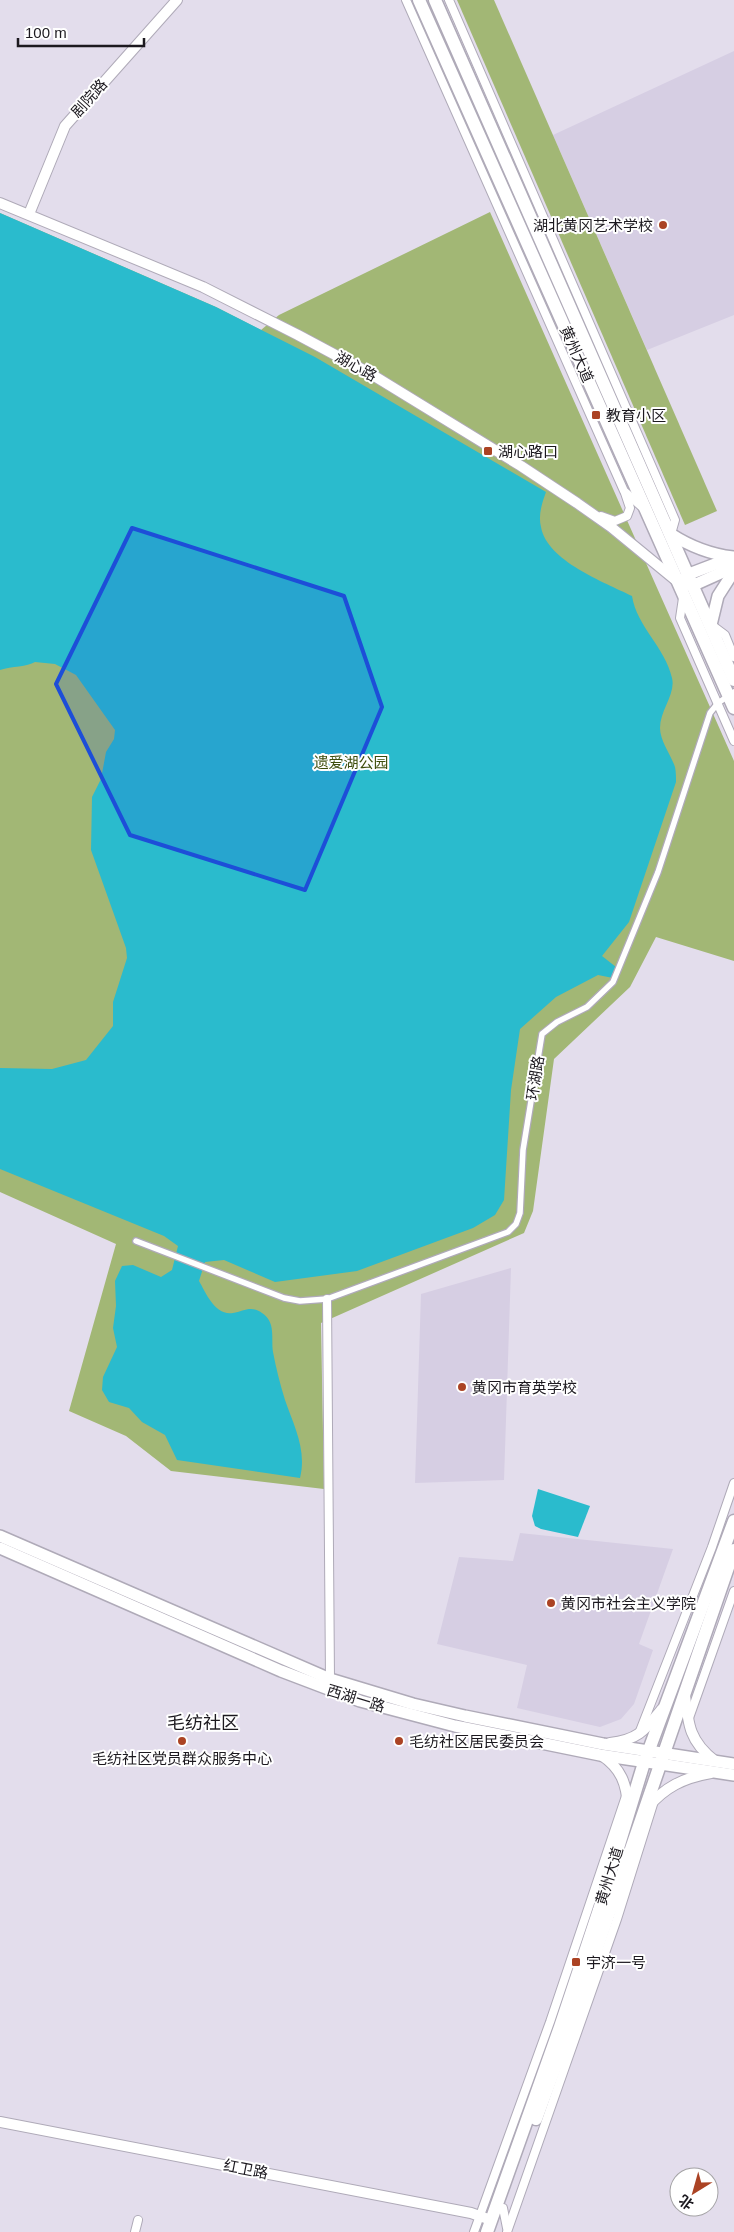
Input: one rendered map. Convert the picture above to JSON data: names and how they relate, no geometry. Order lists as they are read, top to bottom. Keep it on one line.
{"streets":{"main road":["黄州大道","西湖一路"],"street":["剧院路","湖心路","环湖路","红卫路"]},"crossings":[["剧院路","湖心路"],["黄州大道","湖心路"],["黄州大道","环湖路"],["黄州大道","西湖一路"],["黄州大道","红卫路"]],"districts":["毛纺社区"],"parks":["遗爱湖公园"],"places":{"other":["湖北黄冈艺术学校","黄冈市育英学校","黄冈市社会主义学院","毛纺社区党员群众服务中心","毛纺社区居民委员会"],"transit":["教育小区","湖心路口","宇济一号"]},"scale_bar":"100 m","north":"bottom left"}
